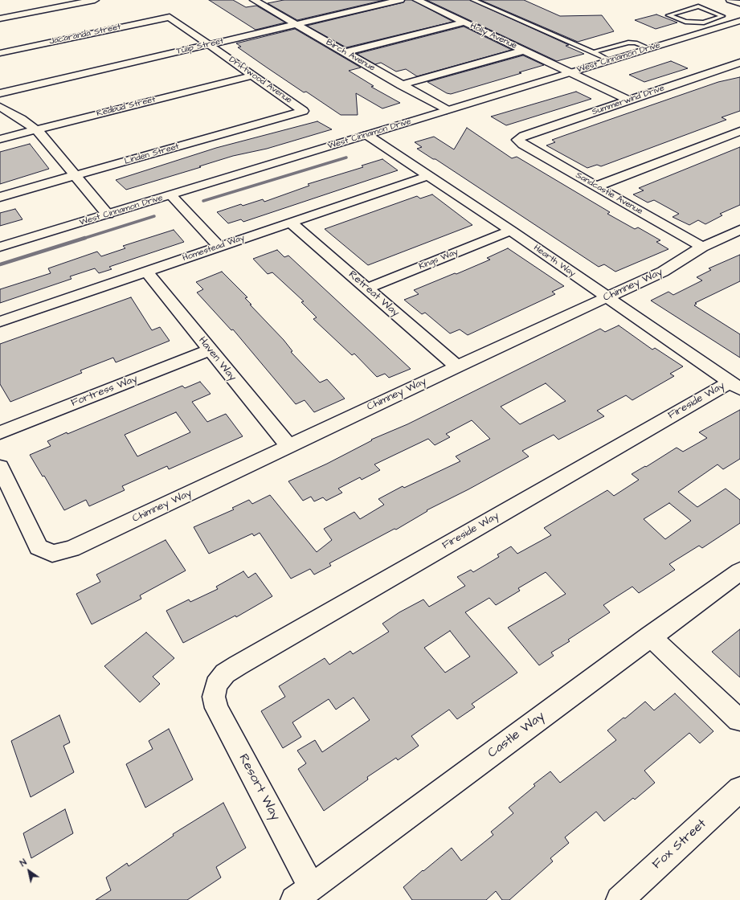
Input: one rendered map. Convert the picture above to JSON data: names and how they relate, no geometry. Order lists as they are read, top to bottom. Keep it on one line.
{"streets":{"street":["Jacaranda Street","Holly Avenue","Tulip Street","Birch Avenue","West Cinnamon Drive","Driftwood Avenue","Summerwind Drive","Redbud Street","Linden Street","Sandcastle Avenue","Homestead Way","Kings Way","Hearth Way","Chimney Way","Retreat Way","Haven Way","Fortress Way","Fireside Way","Castle Way","Resort Way","Fox Street"]},"crossings":[["Jacaranda Street","Driftwood Avenue"],["Holly Avenue","West Cinnamon Drive"],["Holly Avenue","Summerwind Drive"],["Tulip Street","Birch Avenue"],["Tulip Street","Driftwood Avenue"],["Birch Avenue","West Cinnamon Drive"],["West Cinnamon Drive","Hearth Way"],["Driftwood Avenue","Redbud Street"],["Driftwood Avenue","Linden Street"],["Summerwind Drive","Sandcastle Avenue"],["Sandcastle Avenue","Chimney Way"],["Homestead Way","Hearth Way"],["Homestead Way","Retreat Way"],["Homestead Way","Haven Way"],["Kings Way","Hearth Way"],["Kings Way","Retreat Way"],["Hearth Way","Chimney Way"],["Hearth Way","Fireside Way"],["Chimney Way","Retreat Way"],["Chimney Way","Haven Way"],["Haven Way","Fortress Way"],["Fireside Way","Resort Way"],["Castle Way","Resort Way"]],"north":"top left"}
